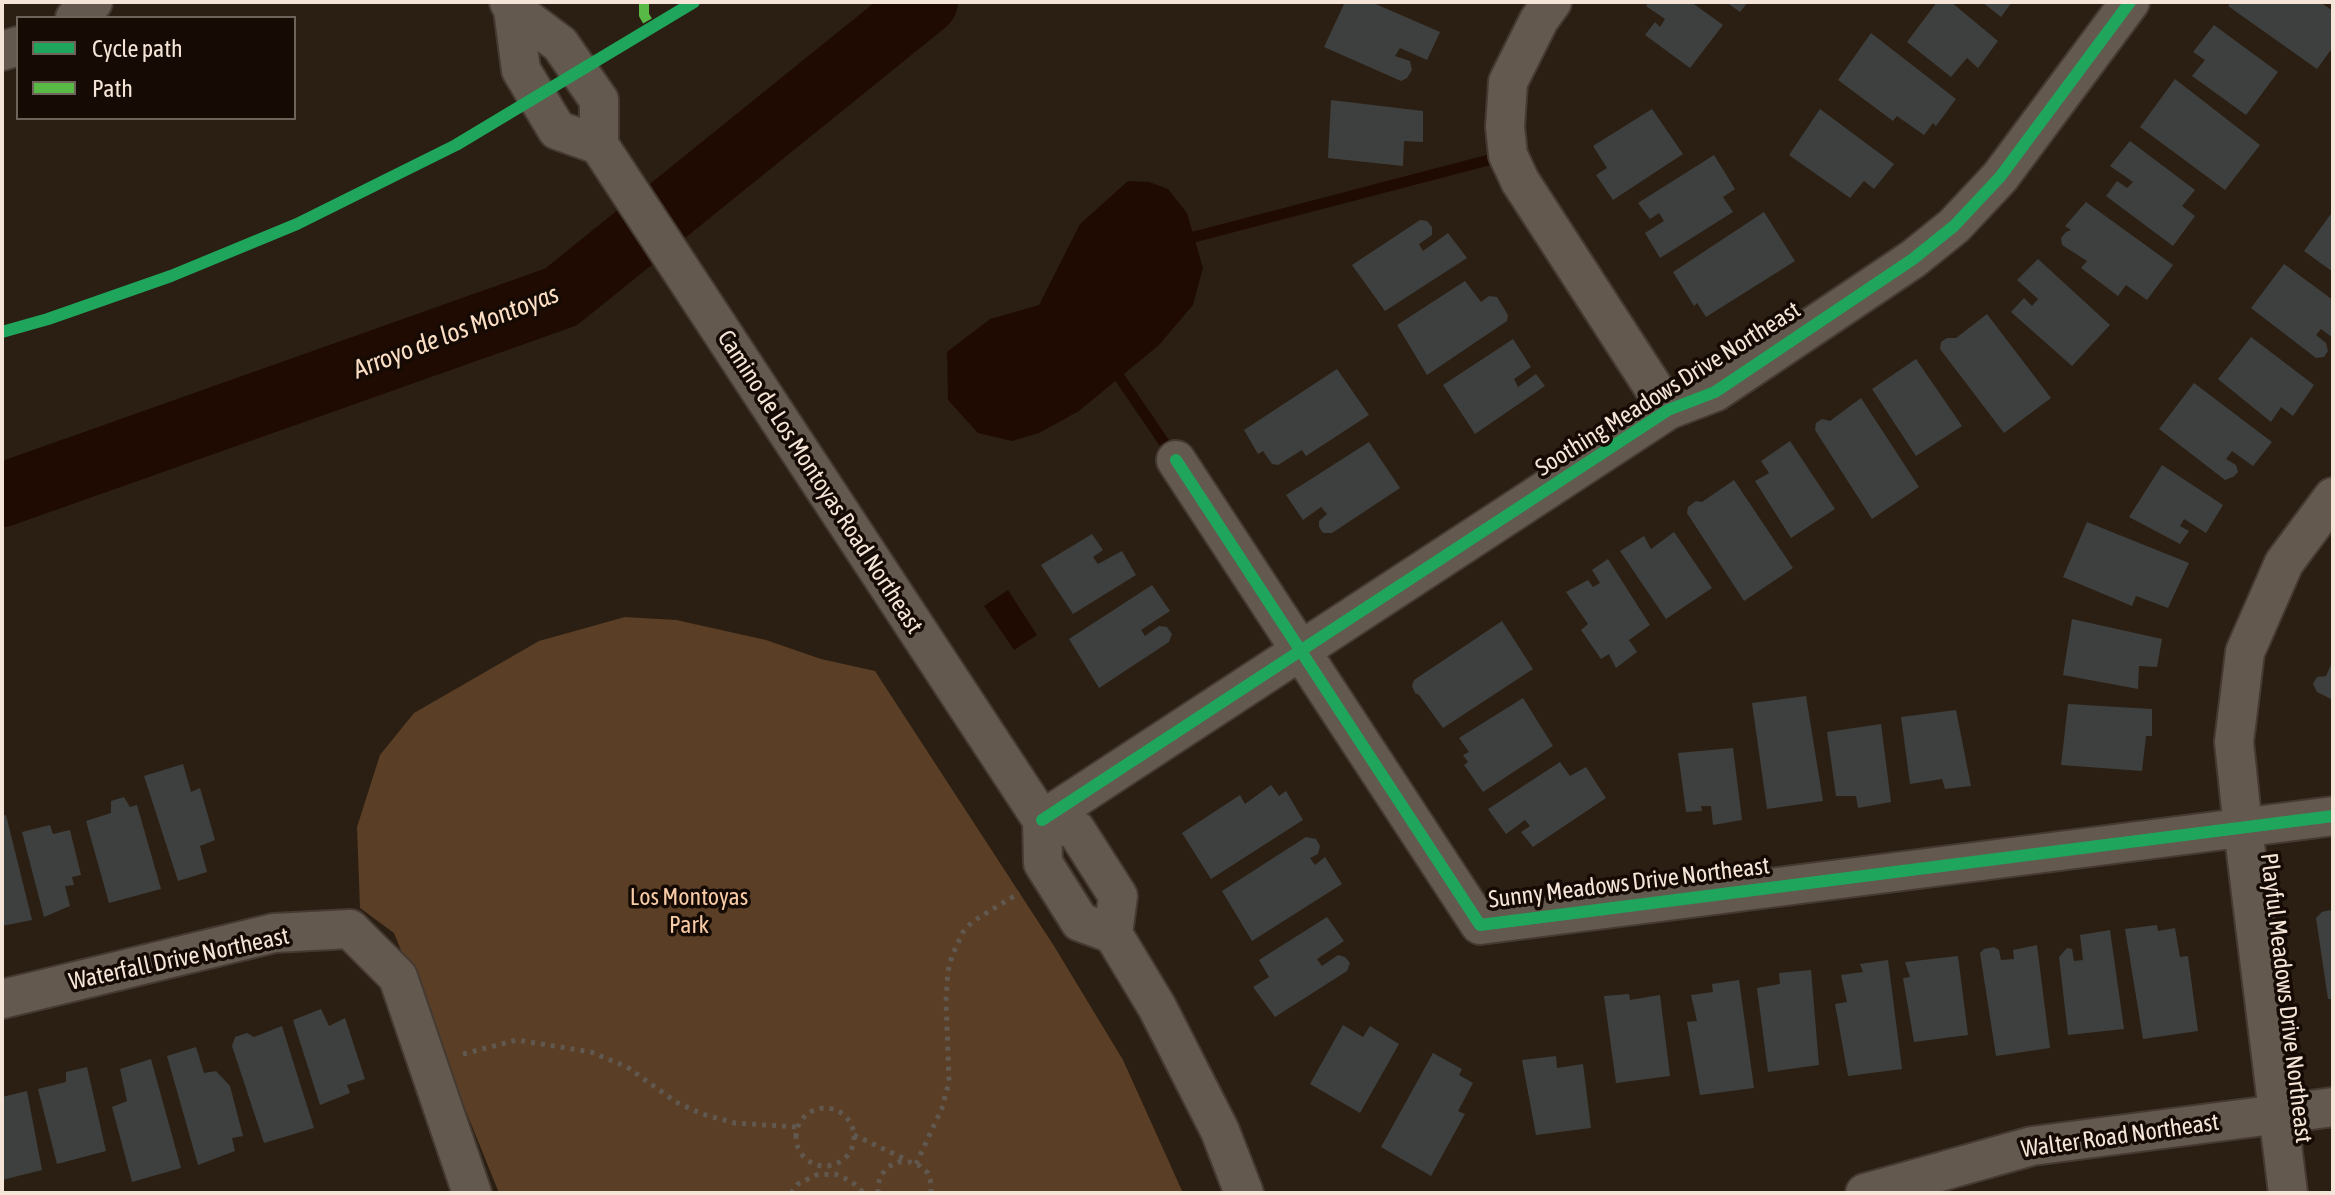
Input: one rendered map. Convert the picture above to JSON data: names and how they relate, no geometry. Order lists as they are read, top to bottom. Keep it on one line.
{"streets":{"street":["Soothing Meadows Drive Northeast","Camino de Los Montoyas Road Northeast","Sunny Meadows Drive Northeast","Waterfall Drive Northeast","Playful Meadows Drive Northeast","Walter Road Northeast"]},"crossings":[["Soothing Meadows Drive Northeast","Camino de Los Montoyas Road Northeast"],["Soothing Meadows Drive Northeast","Sunny Meadows Drive Northeast"],["Sunny Meadows Drive Northeast","Playful Meadows Drive Northeast"],["Playful Meadows Drive Northeast","Walter Road Northeast"]],"water":["Arroyo de los Montoyas"],"parks":["Los Montoyas Park"],"legend":["Cycle path","Path"]}
